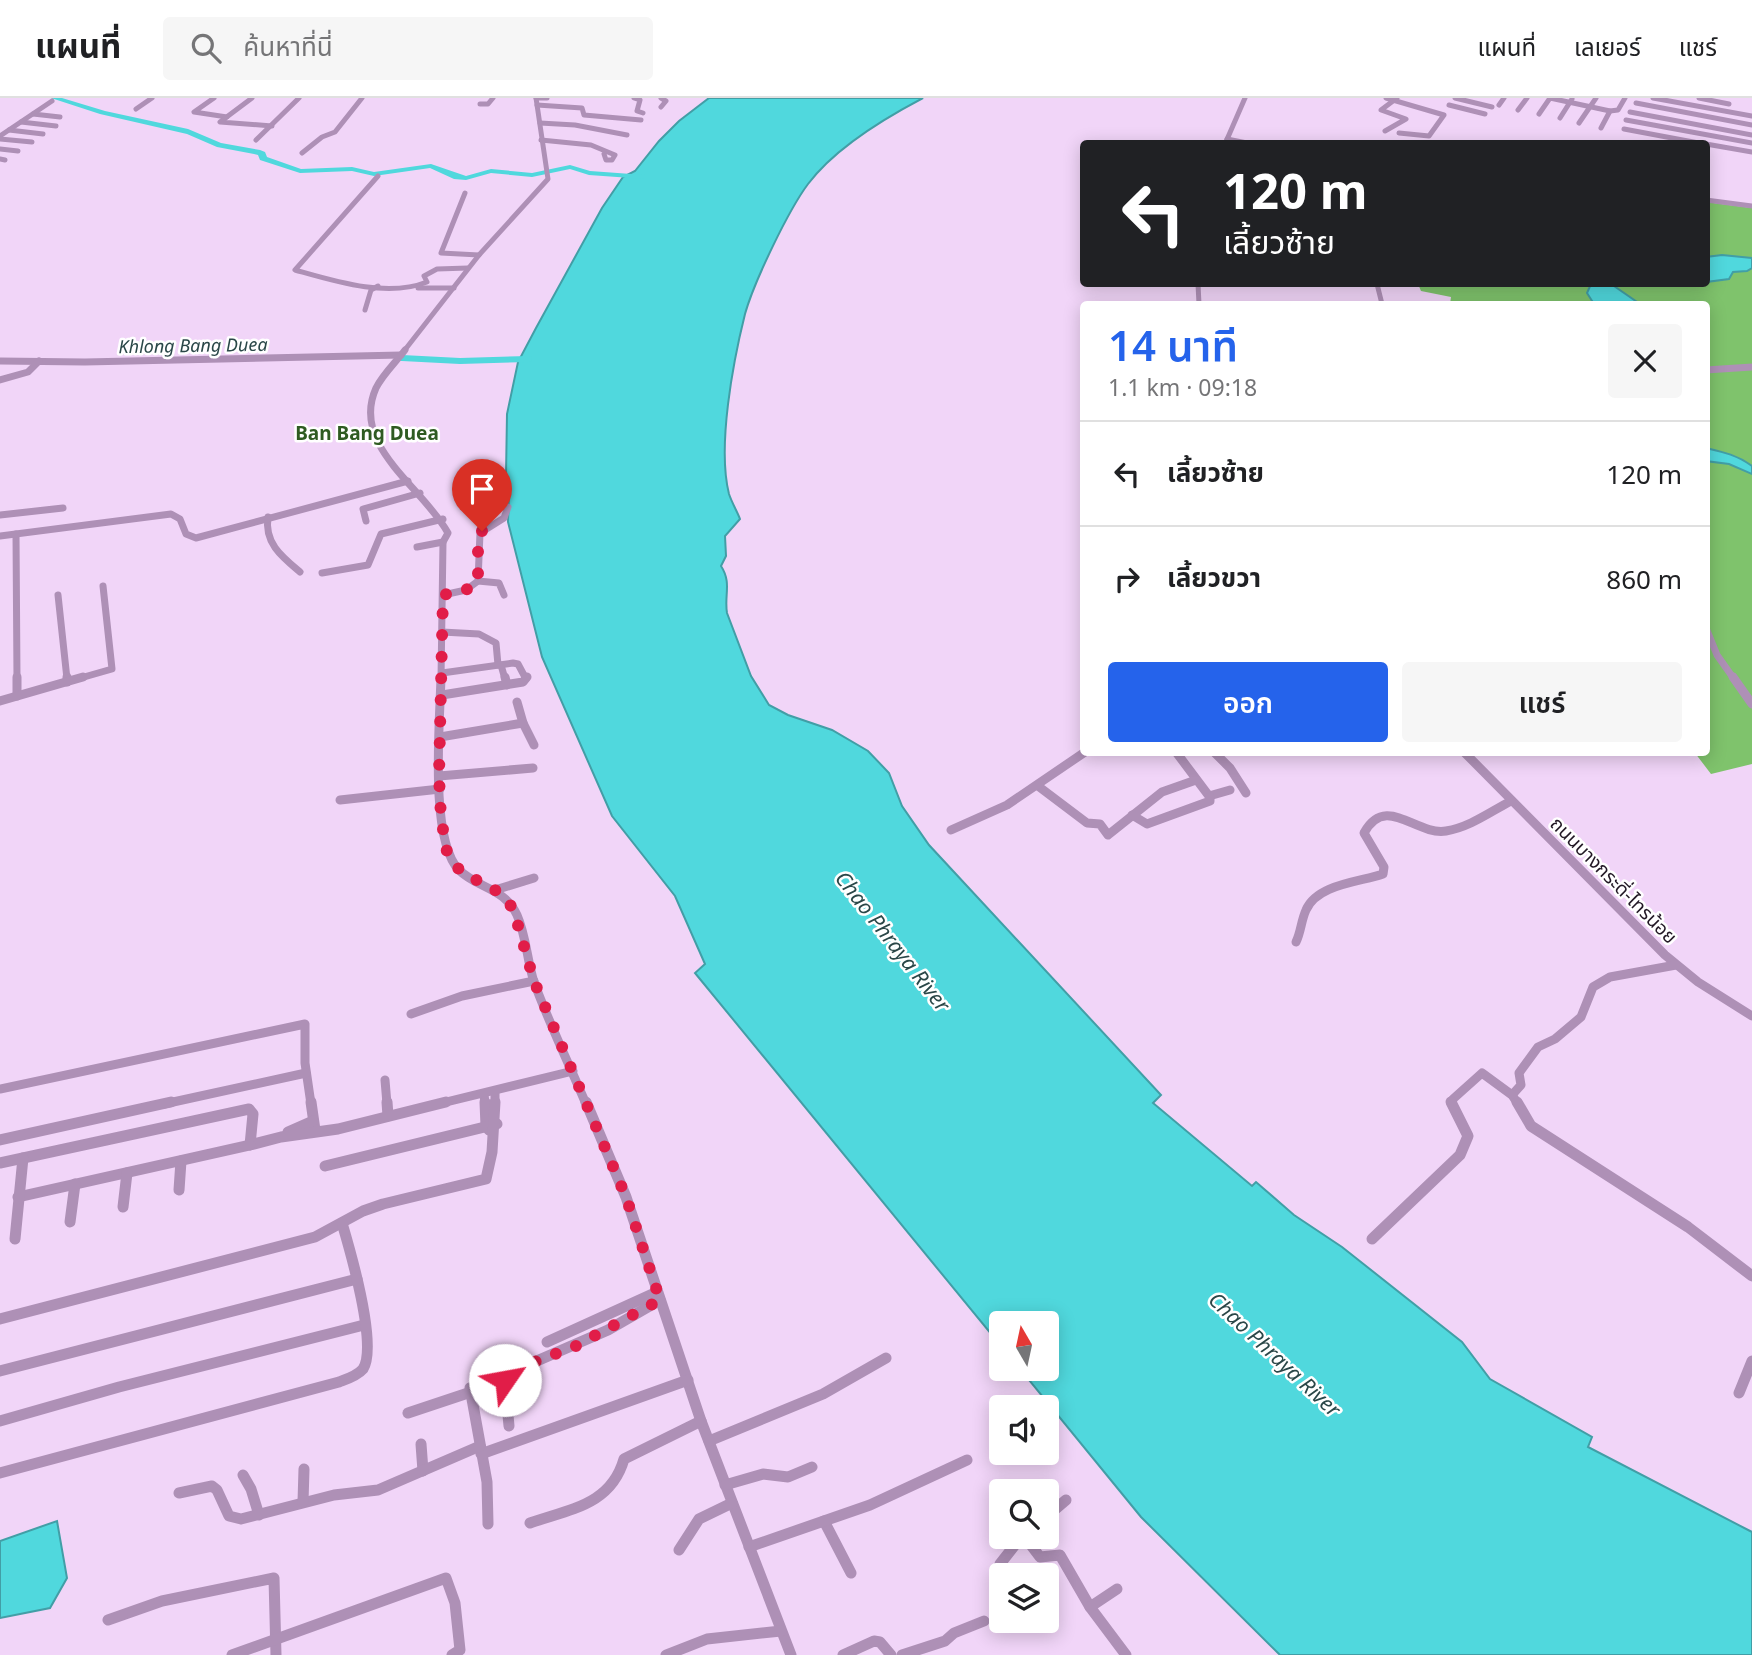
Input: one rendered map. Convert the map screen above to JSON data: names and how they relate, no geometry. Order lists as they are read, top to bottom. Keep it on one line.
{"streets":{"street":["ถนนบางกระดี่-ไทรน้อย"]},"districts":["Ban Bang Duea"],"water":["Khlong Bang Duea","Chao Phraya River"],"north":"top","page":{"header":"แผนที่","search":"ค้นหาที่นี่","nav":["แผนที่","เลเยอร์","แชร์"],"turn":["120 m","เลี้ยวซ้าย"],"heading":["14 นาที","1.1 km · 09:18"],"list":[{"name":"เลี้ยวซ้าย","value":"120 m"},{"name":"เลี้ยวขวา","value":"860 m"}],"buttons":["ออก","แชร์"]}}
